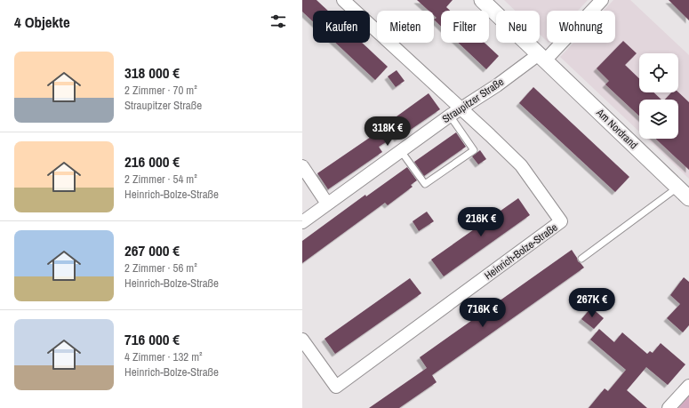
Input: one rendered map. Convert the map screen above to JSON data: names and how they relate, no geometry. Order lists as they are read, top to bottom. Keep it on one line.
{"streets":{"street":["Straupitzer Straße","Am Nordrand","Heinrich-Bolze-Straße"]},"crossings":[["Straupitzer Straße","Am Nordrand"],["Straupitzer Straße","Heinrich-Bolze-Straße"]],"page":{"heading":"4 Objekte","chip":["Kaufen","Mieten","Filter","Neu","Wohnung"],"list":[{"name":"318 000 €","note":"2 Zimmer · 70 m² · Straupitzer Straße"},{"name":"216 000 €","note":"2 Zimmer · 54 m² · Heinrich-Bolze-Straße"},{"name":"267 000 €","note":"2 Zimmer · 56 m² · Heinrich-Bolze-Straße"},{"name":"716 000 €","note":"4 Zimmer · 132 m² · Heinrich-Bolze-Straße"}],"price":["318K €","216K €","267K €","716K €"]}}
